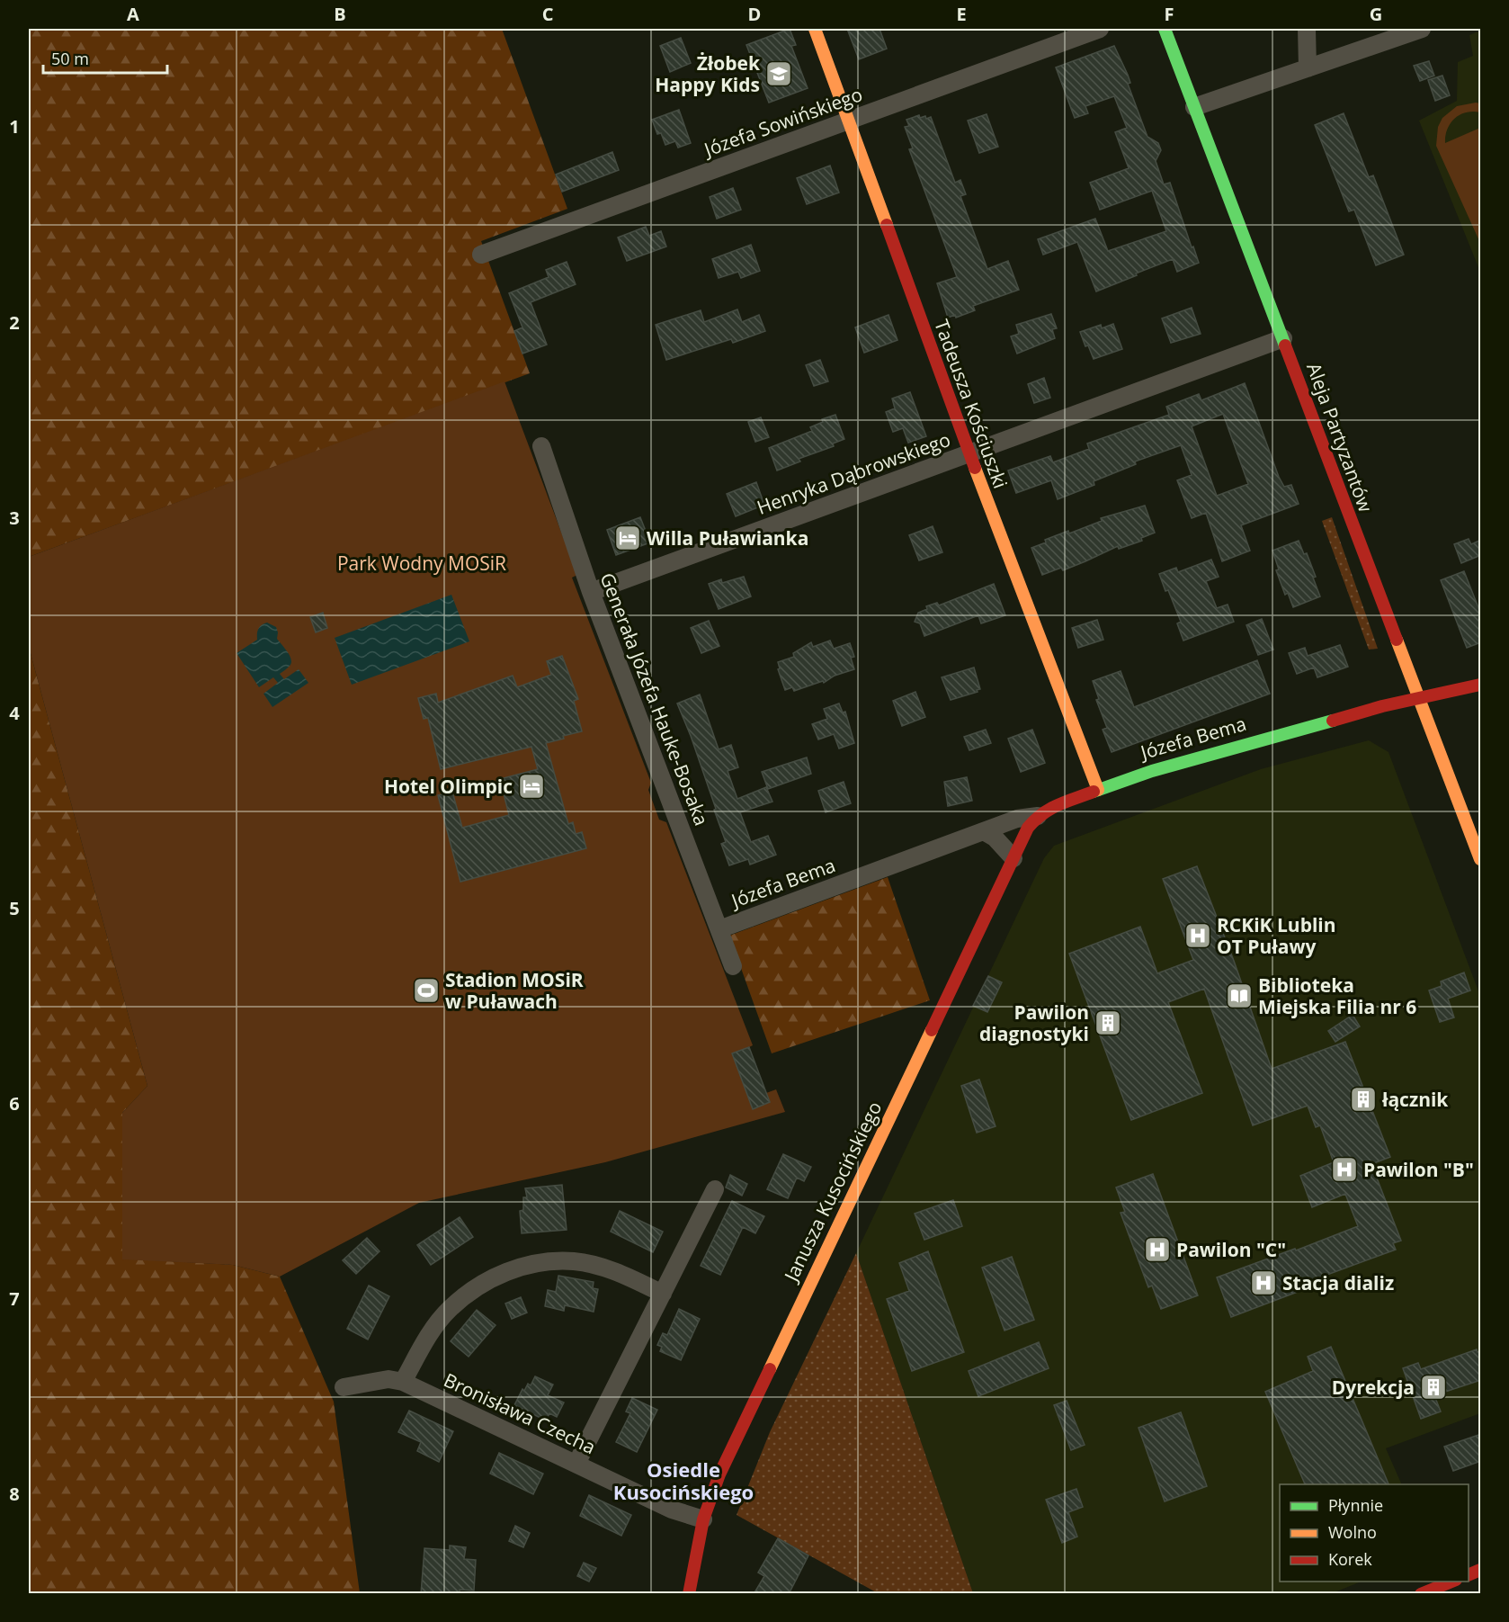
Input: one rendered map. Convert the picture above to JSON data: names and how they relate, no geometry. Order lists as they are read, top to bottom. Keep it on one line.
{"streets":{"street":["Józefa Sowińskiego","Tadeusza Kościuszki","Aleja Partyzantów","Henryka Dąbrowskiego","Generała Józefa Hauke-Bosaka","Józefa Bema","Janusza Kusocińskiego","Bronisława Czecha"]},"crossings":[["Józefa Sowińskiego","Tadeusza Kościuszki"],["Tadeusza Kościuszki","Henryka Dąbrowskiego"],["Tadeusza Kościuszki","Józefa Bema"],["Aleja Partyzantów","Henryka Dąbrowskiego"],["Aleja Partyzantów","Józefa Bema"],["Henryka Dąbrowskiego","Generała Józefa Hauke-Bosaka"],["Generała Józefa Hauke-Bosaka","Józefa Bema"],["Józefa Bema","Janusza Kusocińskiego"],["Janusza Kusocińskiego","Bronisława Czecha"]],"districts":["Osiedle Kusocińskiego"],"parks":["Park Wodny MOSiR"],"places":{"school or university":["Żłobek Happy Kids"],"hotel":["Willa Puławianka","Hotel Olimpic"],"hospital":["RCKiK Lublin OT Puławy","Pawilon \"B\"","Pawilon \"C\"","Stacja dializ"],"sports":["Stadion MOSiR w Puławach"],"library":["Biblioteka Miejska Filia nr 6"],"building":["Pawilon diagnostyki","łącznik","Dyrekcja"]},"legend":["Płynnie","Wolno","Korek"],"scale_bar":"50 m","grid":{"columns":["A","B","C","D","E","F","G"],"rows":["1","2","3","4","5","6","7","8"]}}
